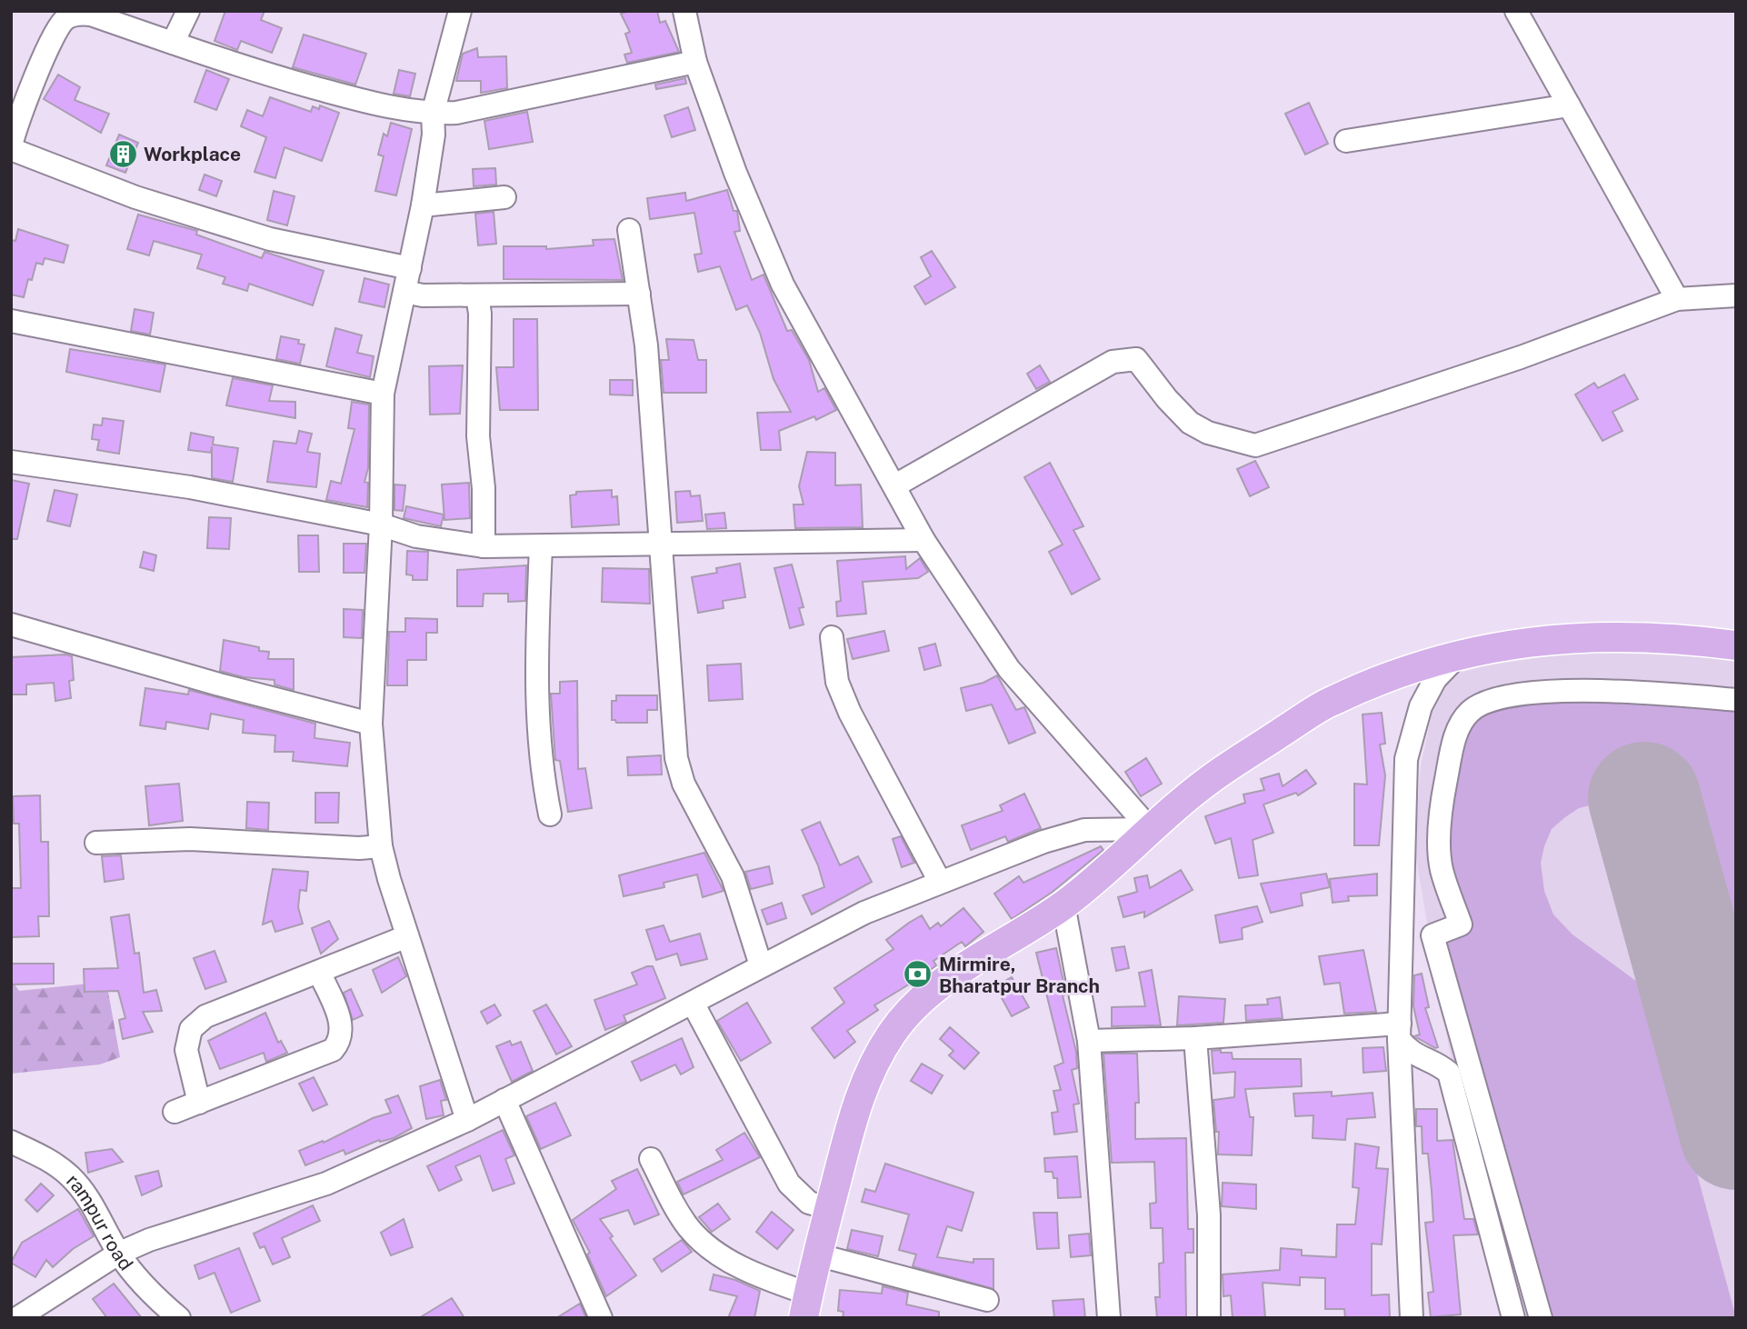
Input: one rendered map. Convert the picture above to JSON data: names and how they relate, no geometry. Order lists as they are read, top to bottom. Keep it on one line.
{"streets":{"street":["rampur road"]},"places":{"building":["Workplace"],"bank":["Mirmire, Bharatpur Branch"]}}
